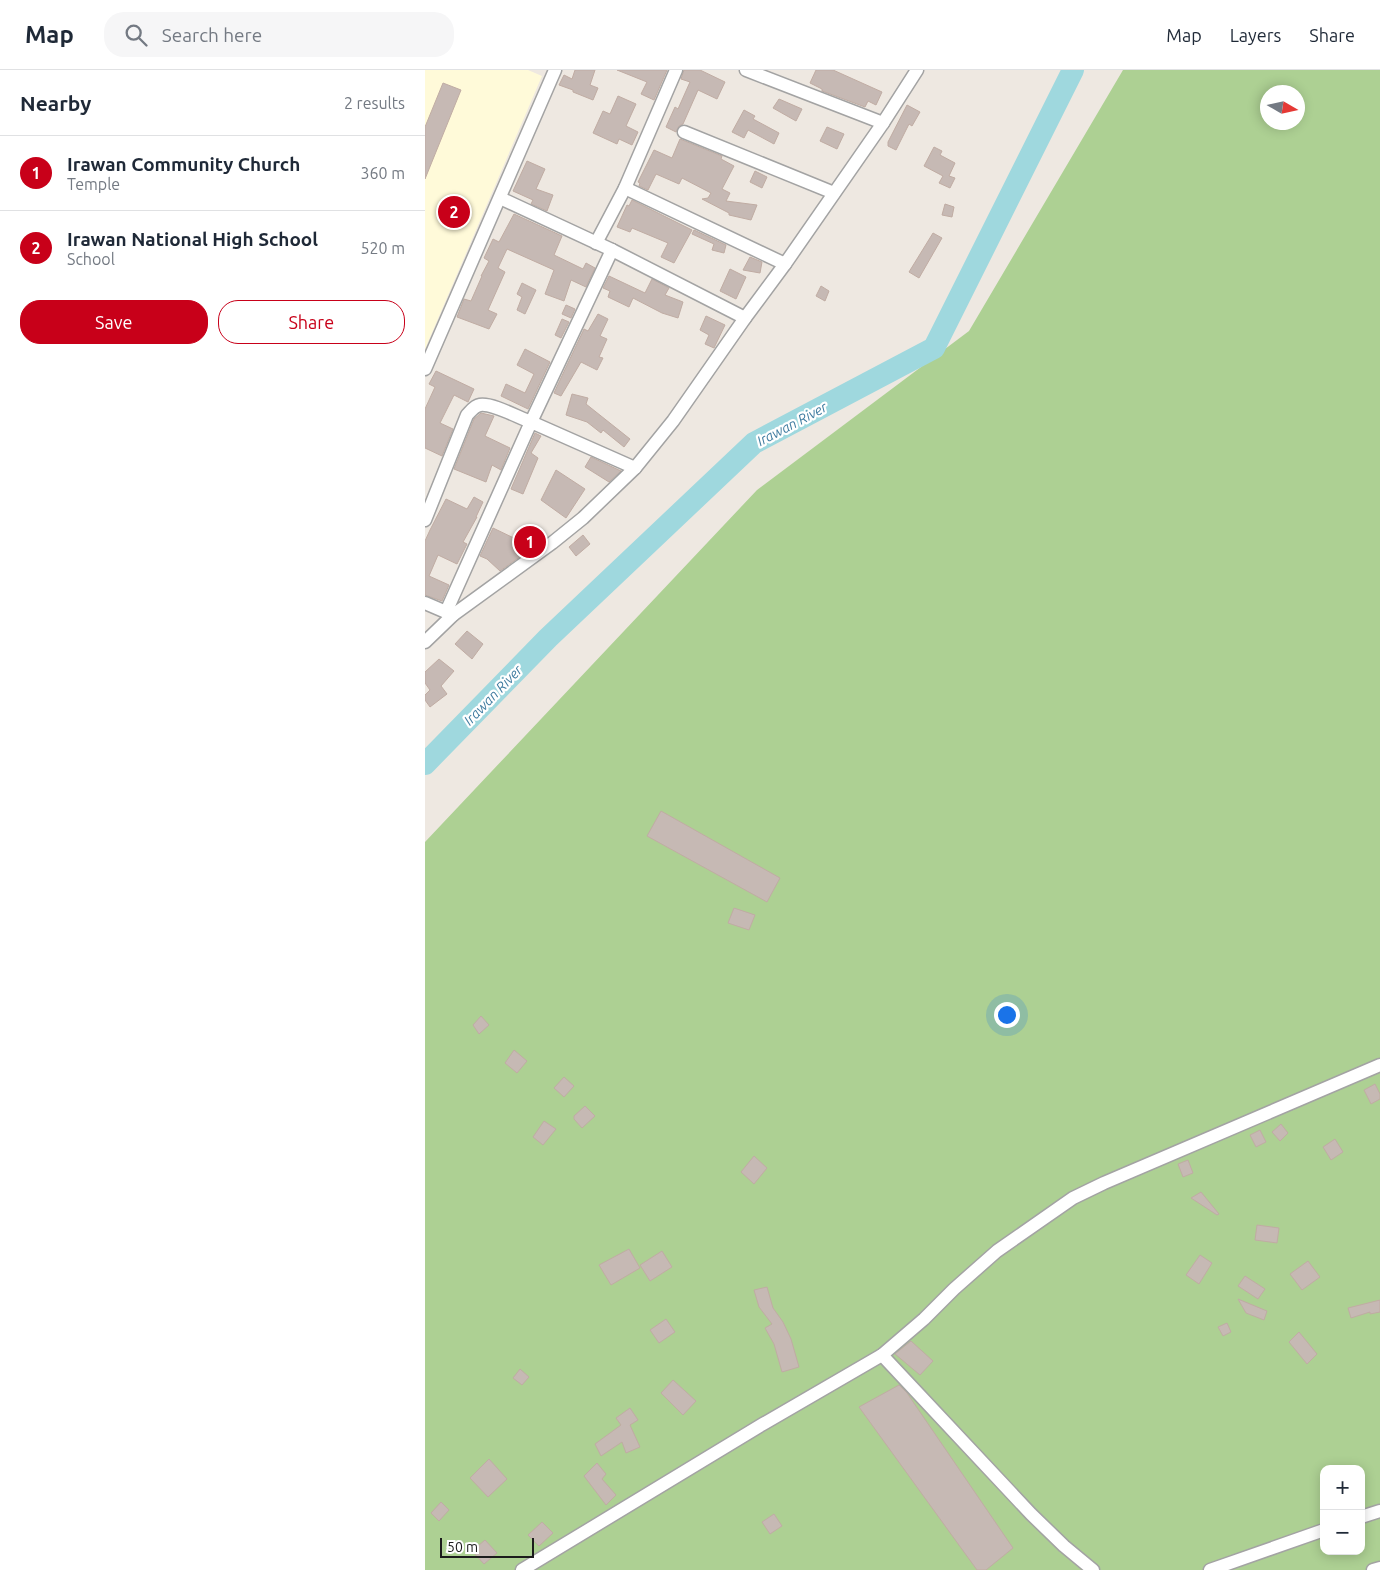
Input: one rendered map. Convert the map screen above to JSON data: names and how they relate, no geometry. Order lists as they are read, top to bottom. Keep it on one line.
{"water":["Irawan River"],"scale_bar":"50 m","north":"right","page":{"header":"Map","search":"Search here","nav":["Map","Layers","Share"],"heading":["Nearby","2 results"],"list":[{"mark":"1","name":"Irawan Community Church","note":"Temple","value":"360 m"},{"mark":"2","name":"Irawan National High School","note":"School","value":"520 m"}],"pins":["2","1"],"buttons":["Save","Share"],"map_buttons":["+","−"],"scale":"50 m"}}
